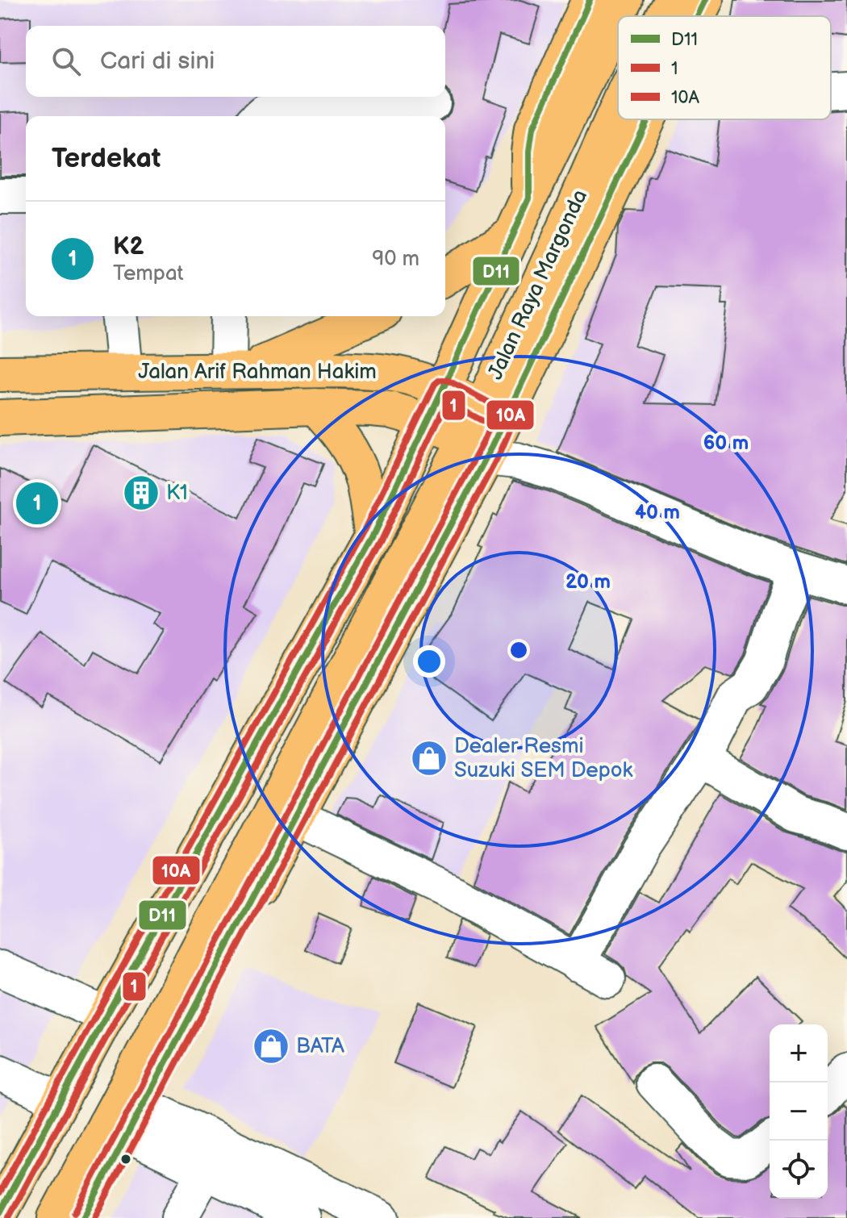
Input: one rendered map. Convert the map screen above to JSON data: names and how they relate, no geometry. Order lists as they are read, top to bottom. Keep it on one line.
{"streets":{"main road":["Jalan Raya Margonda","Jalan Arif Rahman Hakim"]},"crossings":[["Jalan Raya Margonda","Jalan Arif Rahman Hakim"]],"places":{"building":["K1"],"shop":["Dealer Resmi Suzuki SEM Depok","BATA"]},"lines":["transit line D11","transit line 10A","transit line 1"],"legend":["D11","1","10A"],"page":{"search":"Cari di sini","heading":"Terdekat","list":[{"mark":"1","name":"K2","note":"Tempat","value":"90 m"}],"pins":"1","map_buttons":["+","−"]},"rings":["60 m","40 m","20 m"]}
